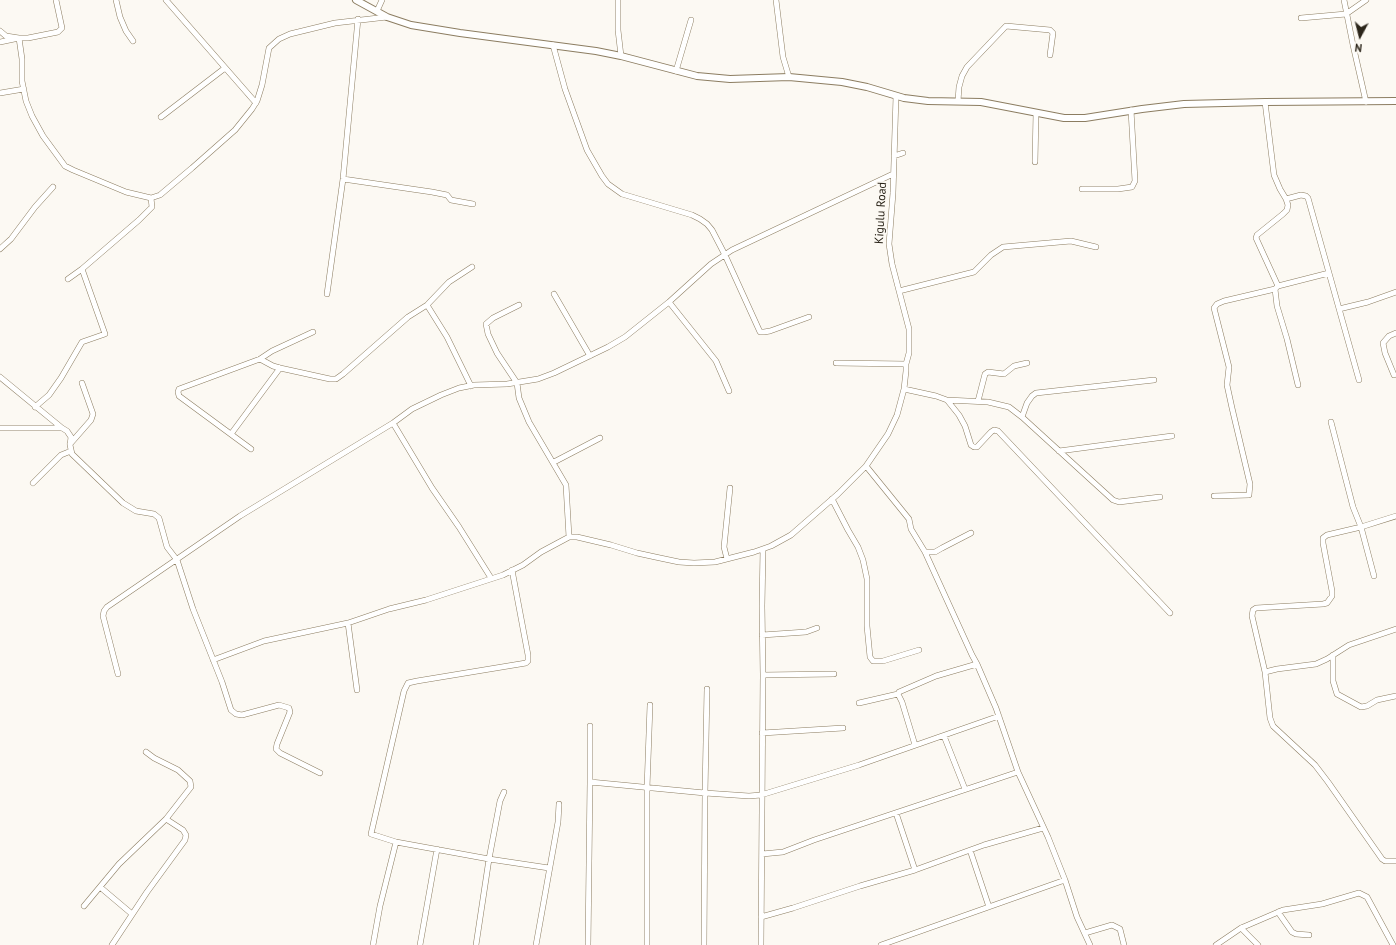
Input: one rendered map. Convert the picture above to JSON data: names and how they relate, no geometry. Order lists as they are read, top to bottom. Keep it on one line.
{"streets":{"street":["Kigulu Road"]},"north":"bottom"}
